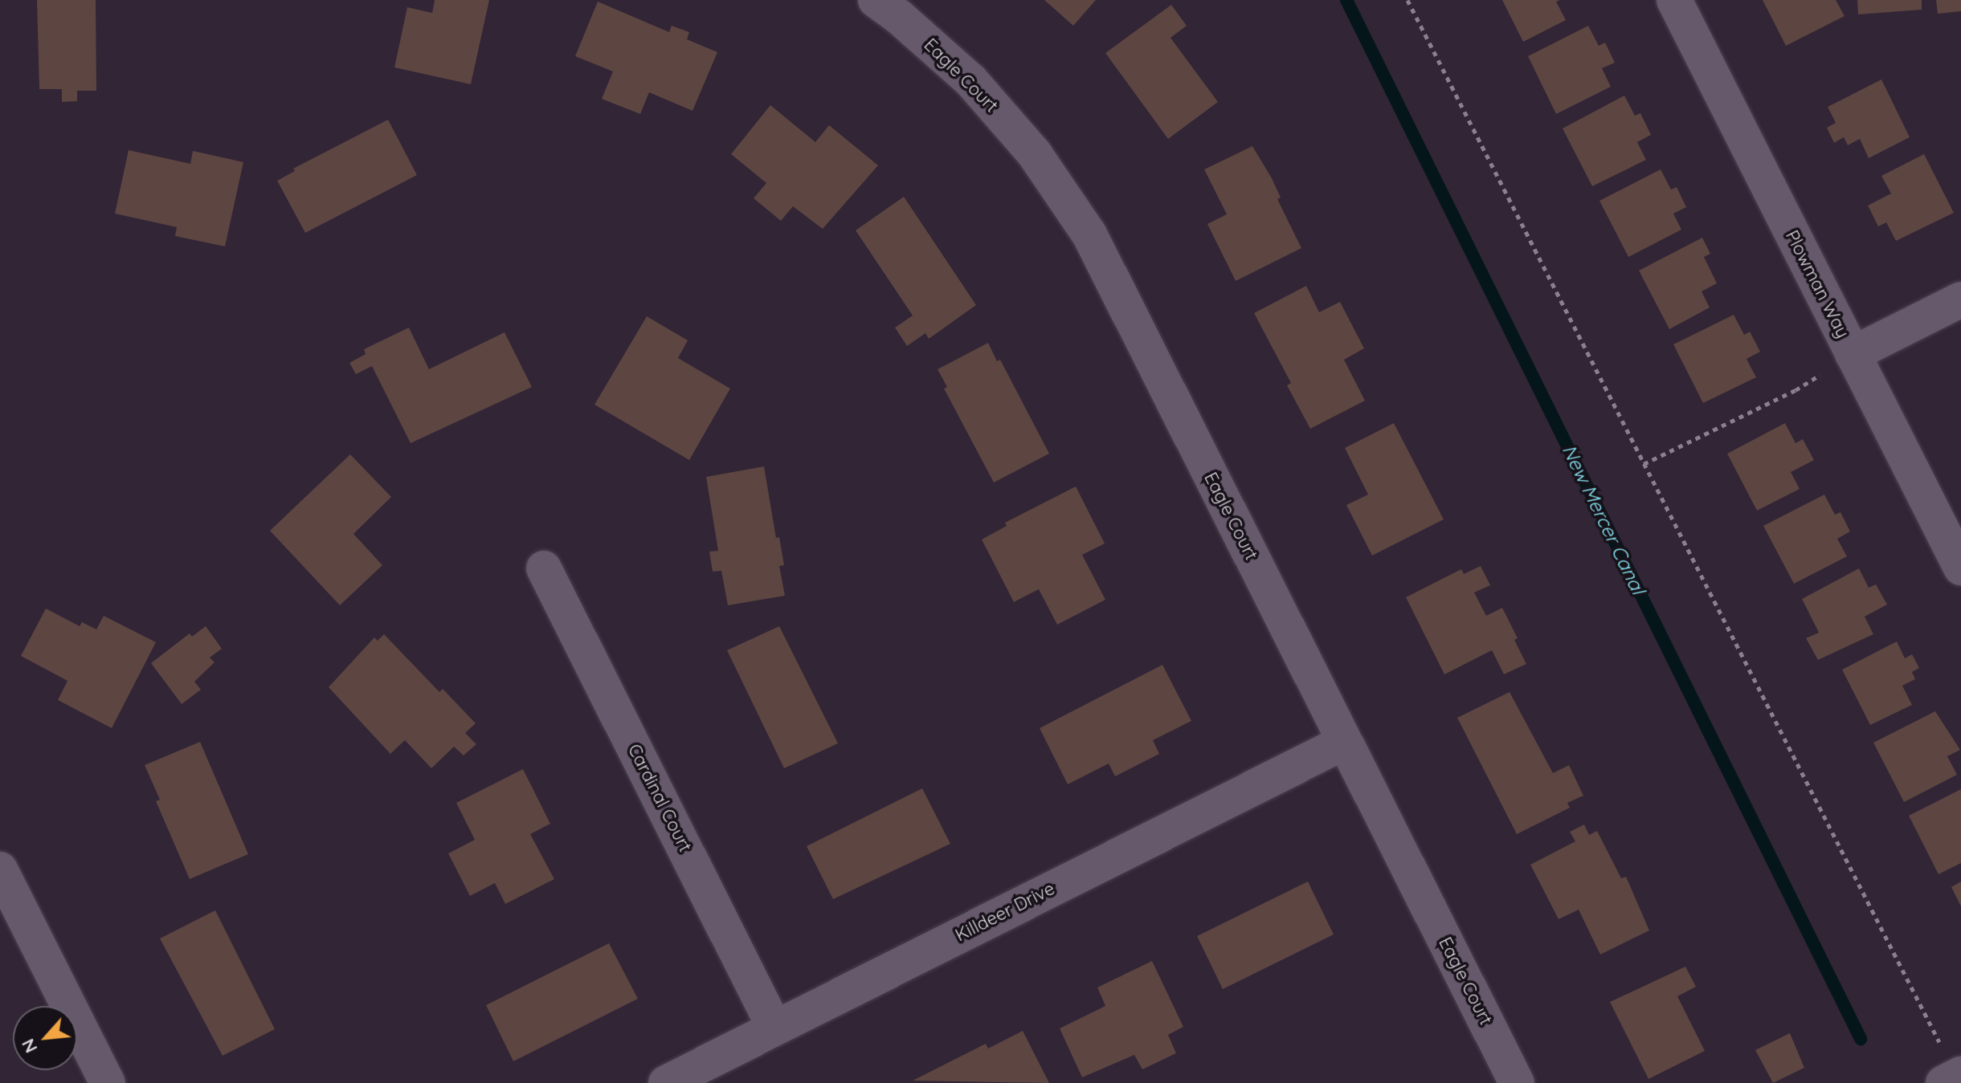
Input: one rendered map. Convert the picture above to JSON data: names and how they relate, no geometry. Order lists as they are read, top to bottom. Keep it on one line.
{"streets":{"street":["Eagle Court","Plowman Way","Cardinal Court","Killdeer Drive"]},"crossings":[["Eagle Court","Killdeer Drive"],["Cardinal Court","Killdeer Drive"]],"water":["New Mercer Canal"],"north":"bottom left"}
